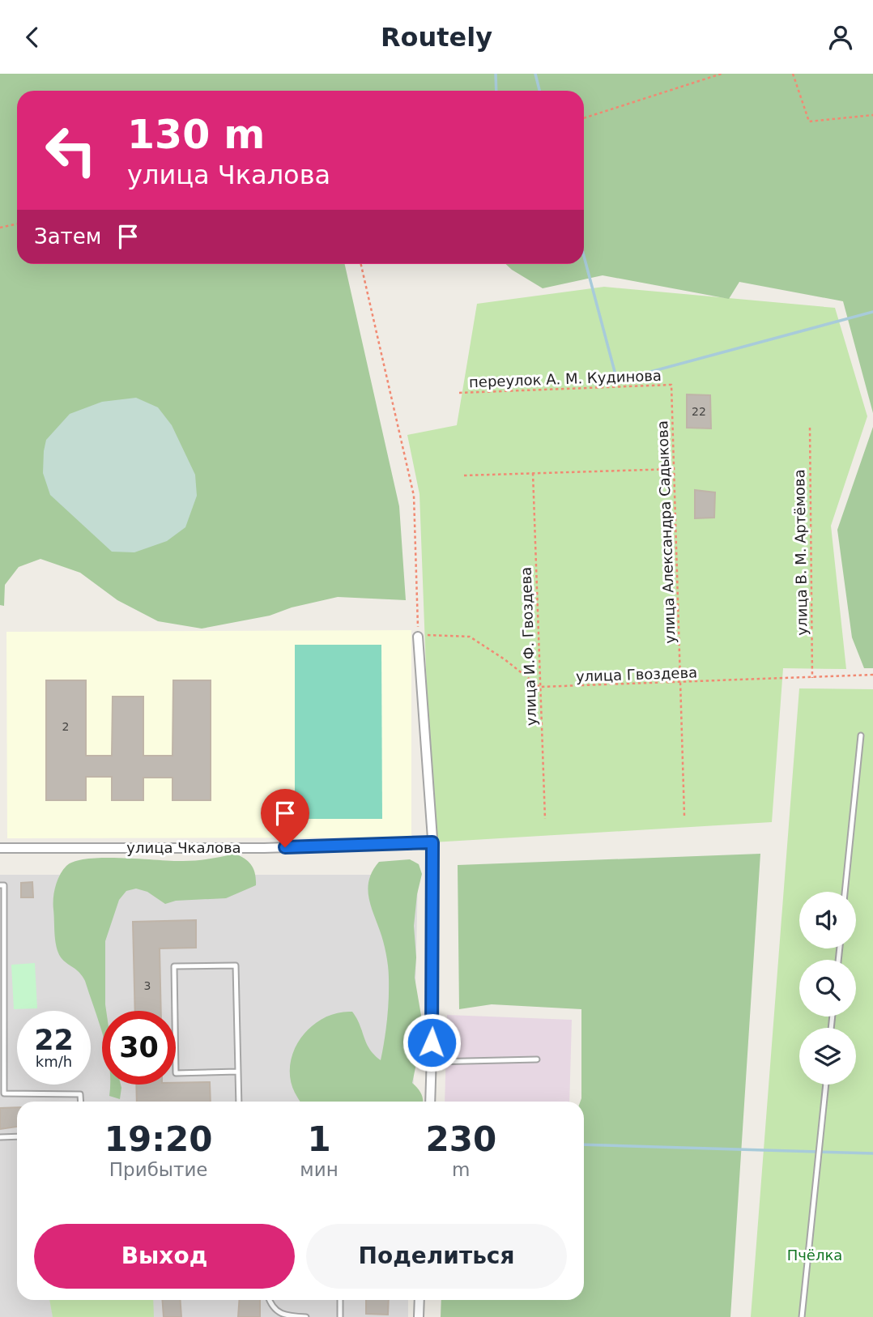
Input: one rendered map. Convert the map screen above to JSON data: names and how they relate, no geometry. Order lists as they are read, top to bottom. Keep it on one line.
{"streets":{"street":["улица Чкалова"],"path":["переулок А. М. Кудинова","улица Александра Садыкова","улица В. М. Артёмова","улица И.Ф. Гвоздева","улица Гвоздева"]},"crossings":[["переулок А. М. Кудинова","улица Александра Садыкова"],["улица Александра Садыкова","улица Гвоздева"],["улица В. М. Артёмова","улица Гвоздева"],["улица И.Ф. Гвоздева","улица Гвоздева"]],"parks":["Пчёлка"],"house_numbers":["22","2","3"],"page":{"header":"Routely","turn":["130 m","улица Чкалова"],"then":"Затем","speed":"22 km/h","limit":"30","eta":["19:20","Прибытие","1","мин","230","m"],"buttons":["Выход","Поделиться"]}}
